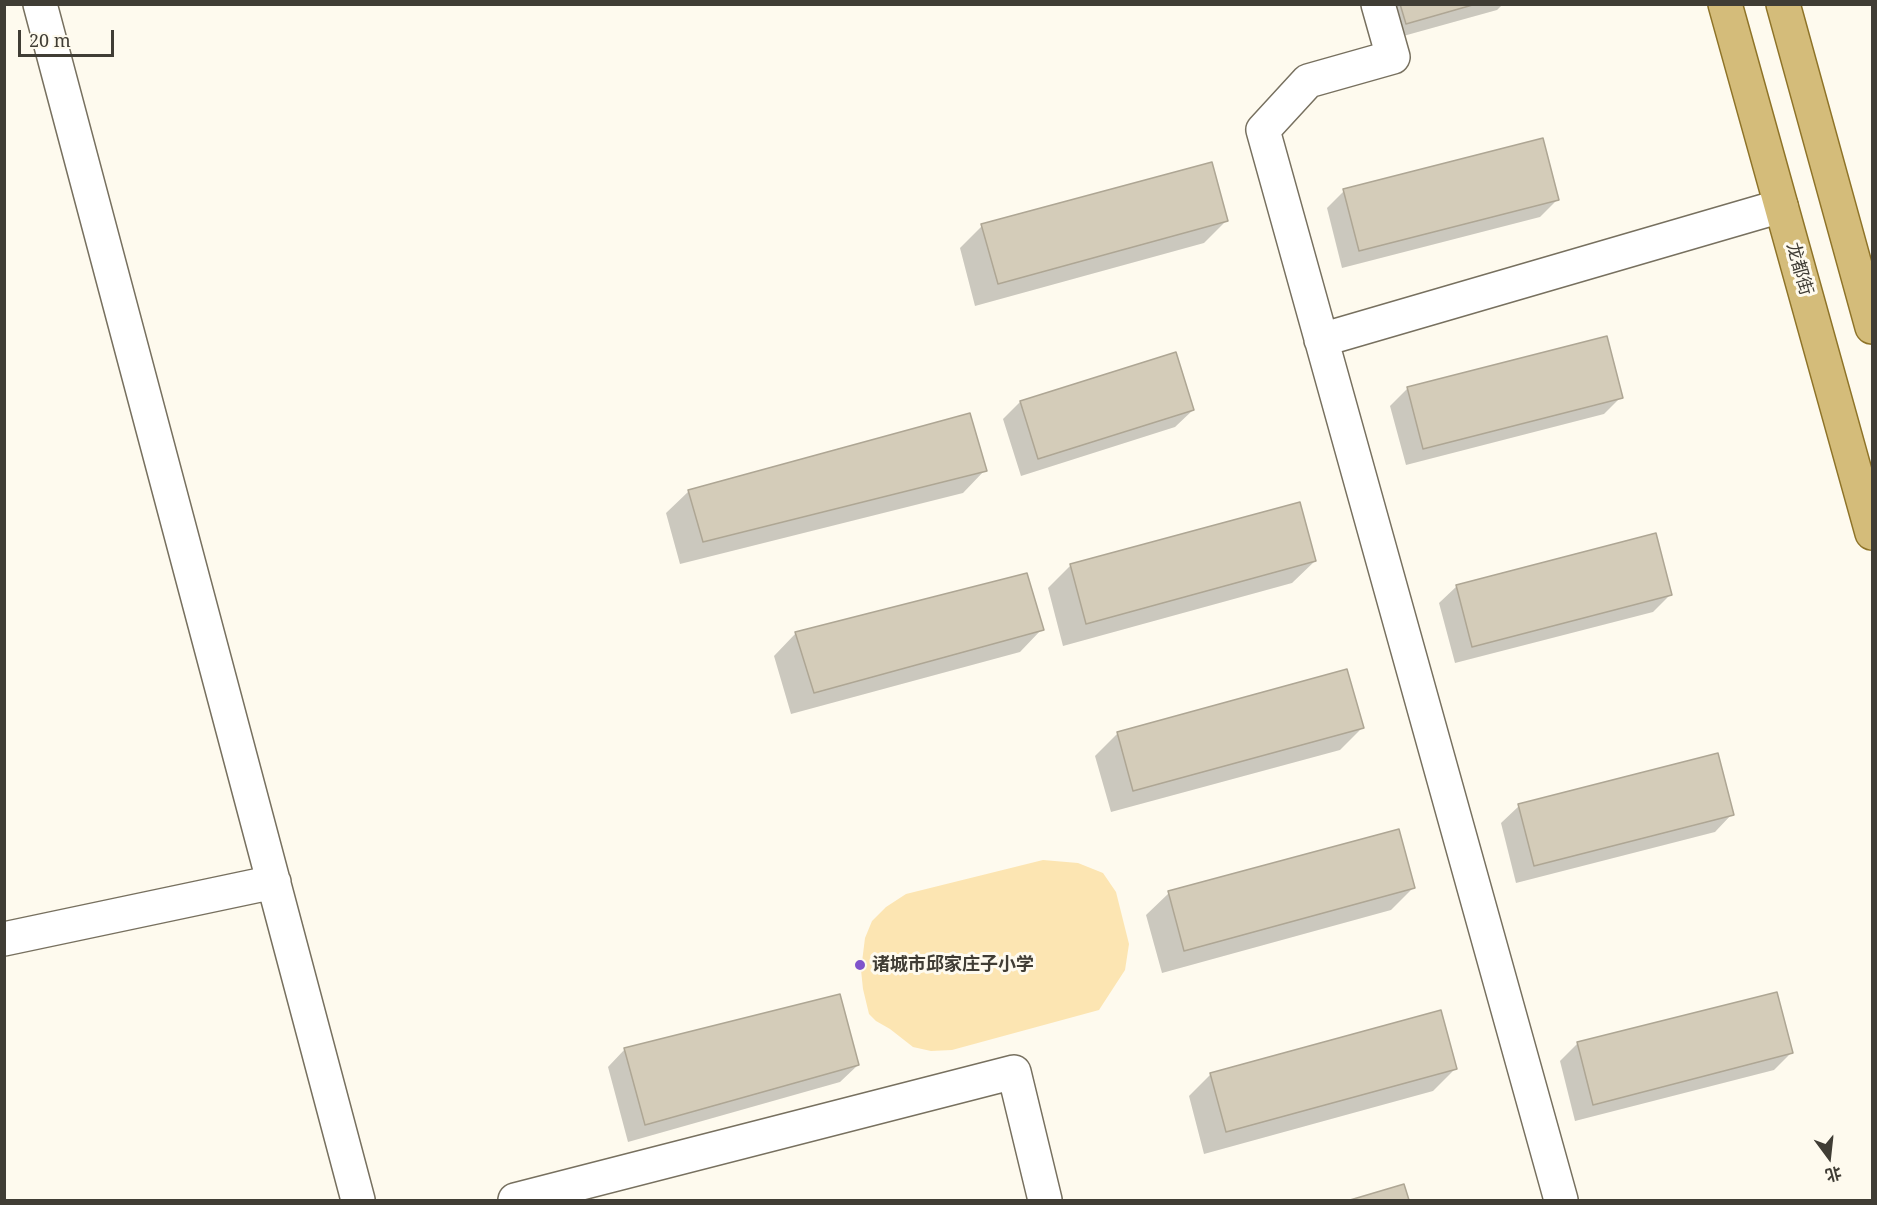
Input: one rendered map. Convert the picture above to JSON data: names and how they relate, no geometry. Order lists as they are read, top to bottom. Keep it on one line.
{"streets":{"main road":["龙都街"]},"places":["诸城市邱家庄子小学"],"scale_bar":"20 m","north":"bottom"}
